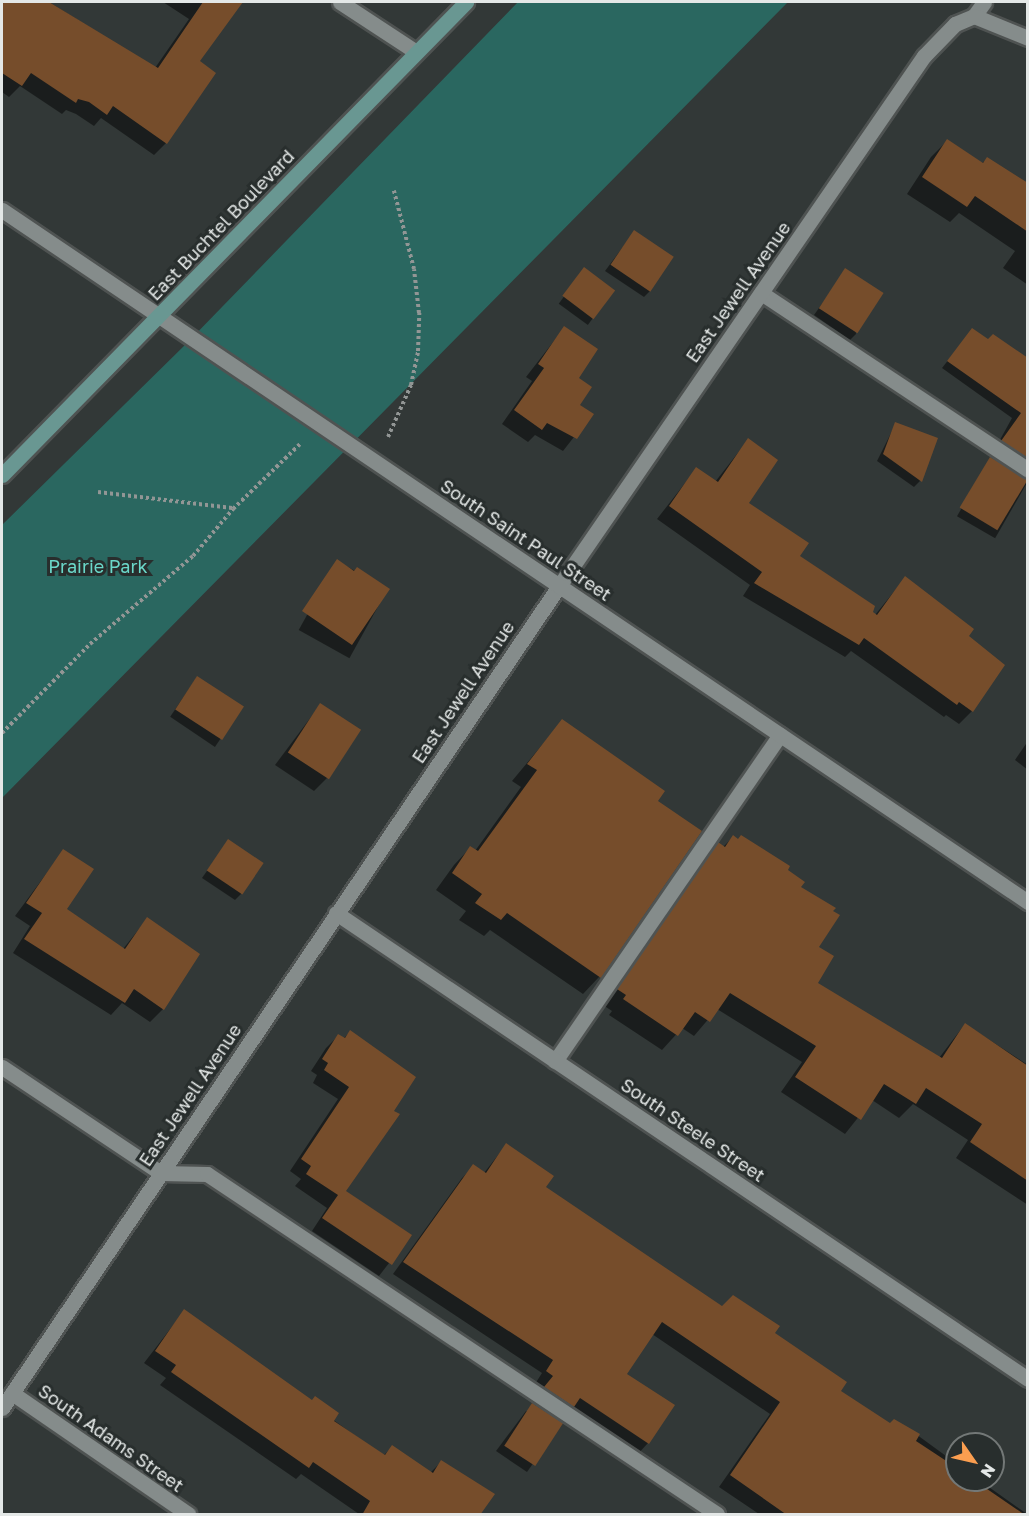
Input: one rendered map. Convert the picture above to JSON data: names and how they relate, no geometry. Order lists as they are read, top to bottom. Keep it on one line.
{"streets":{"main road":["East Buchtel Boulevard"],"street":["East Jewell Avenue","South Saint Paul Street","South Steele Street","South Adams Street"]},"crossings":[["East Buchtel Boulevard","South Saint Paul Street"],["East Jewell Avenue","South Saint Paul Street"],["East Jewell Avenue","South Steele Street"],["East Jewell Avenue","South Adams Street"]],"parks":["Prairie Park"],"north":"bottom right"}
